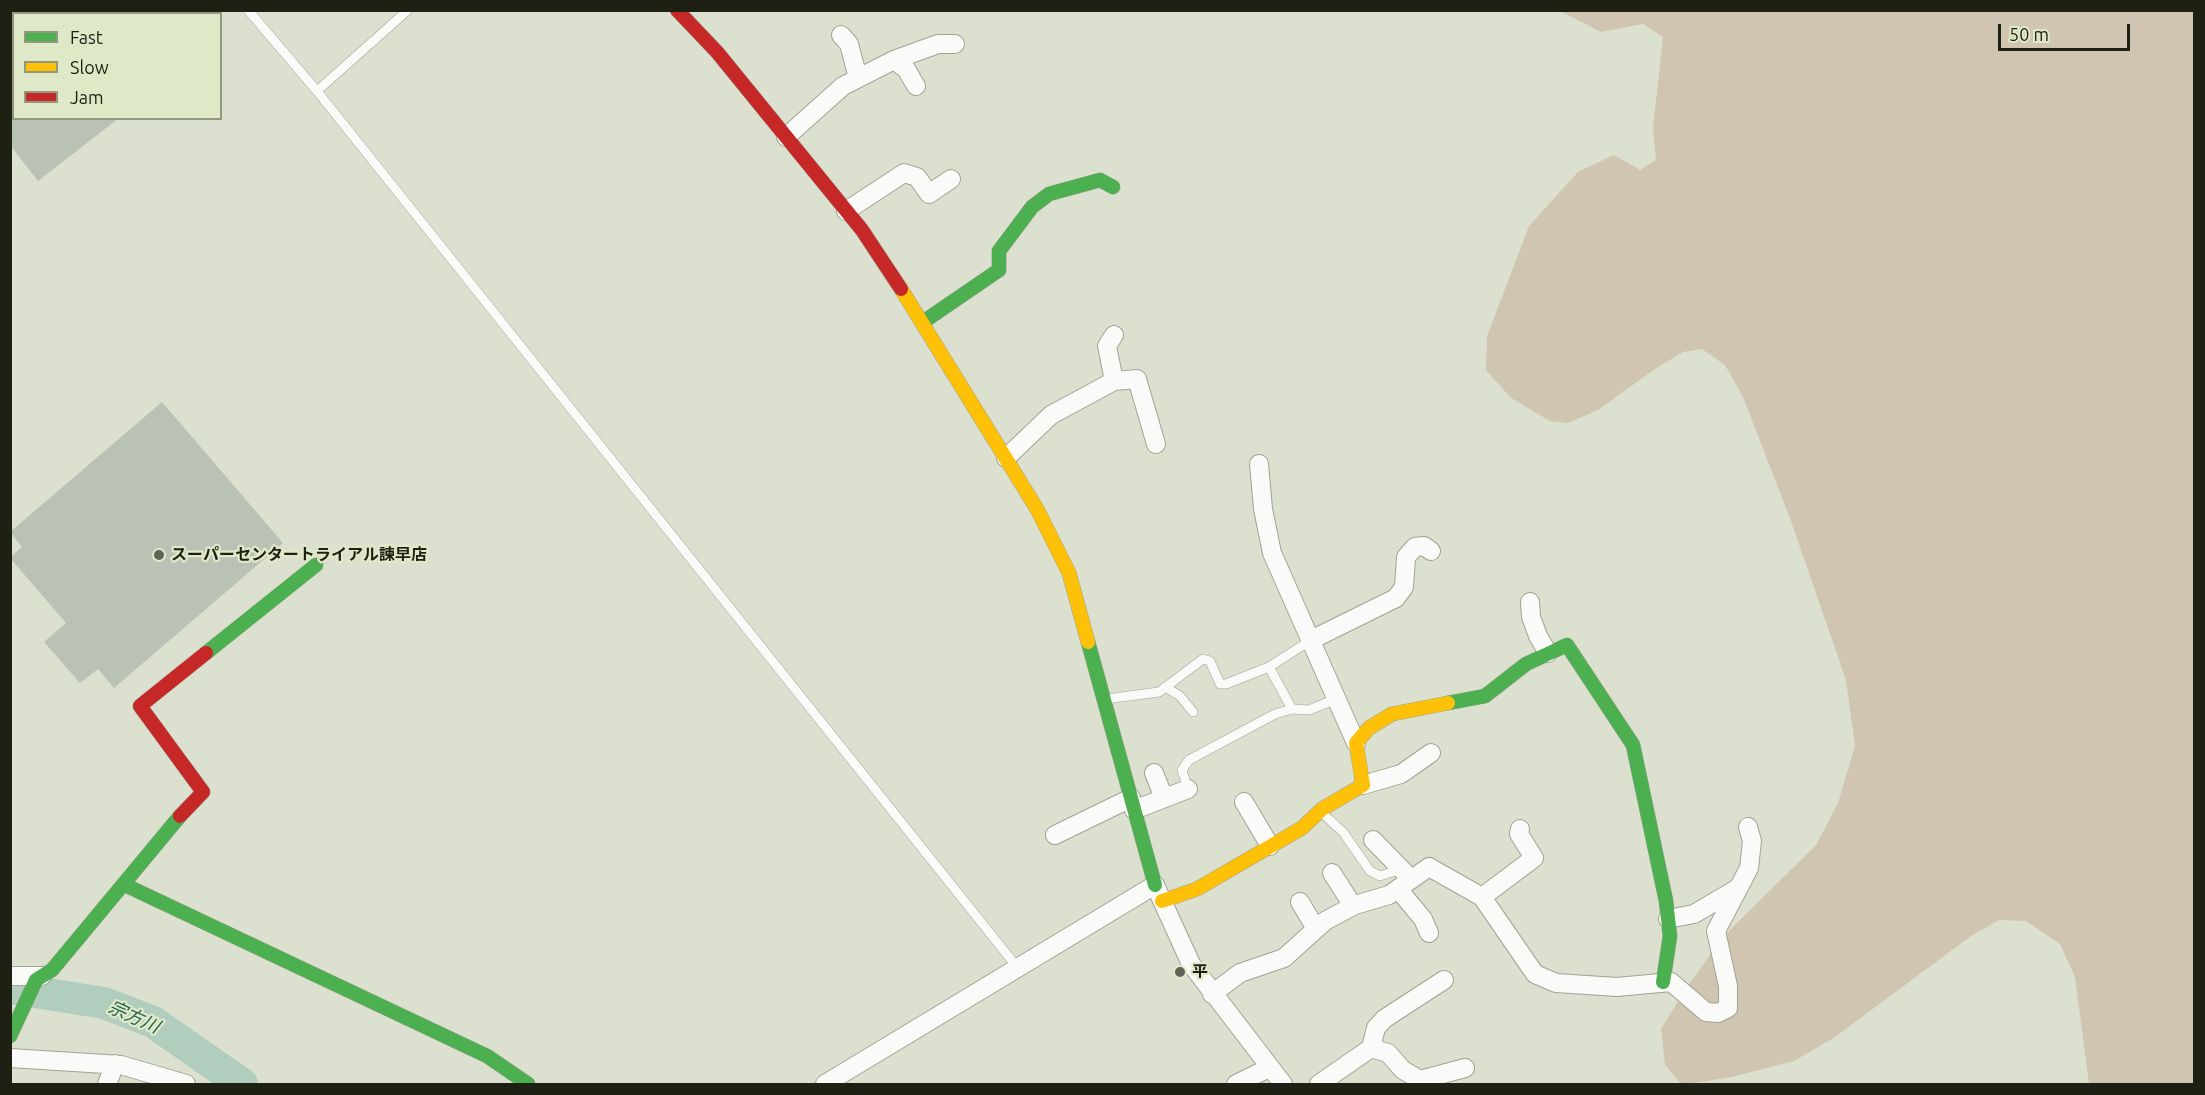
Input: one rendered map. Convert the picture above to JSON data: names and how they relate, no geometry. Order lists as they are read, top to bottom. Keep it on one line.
{"water":["宗方川"],"places":["スーパーセンタートライアル諫早店","平"],"legend":["Fast","Slow","Jam"],"scale_bar":"50 m"}
